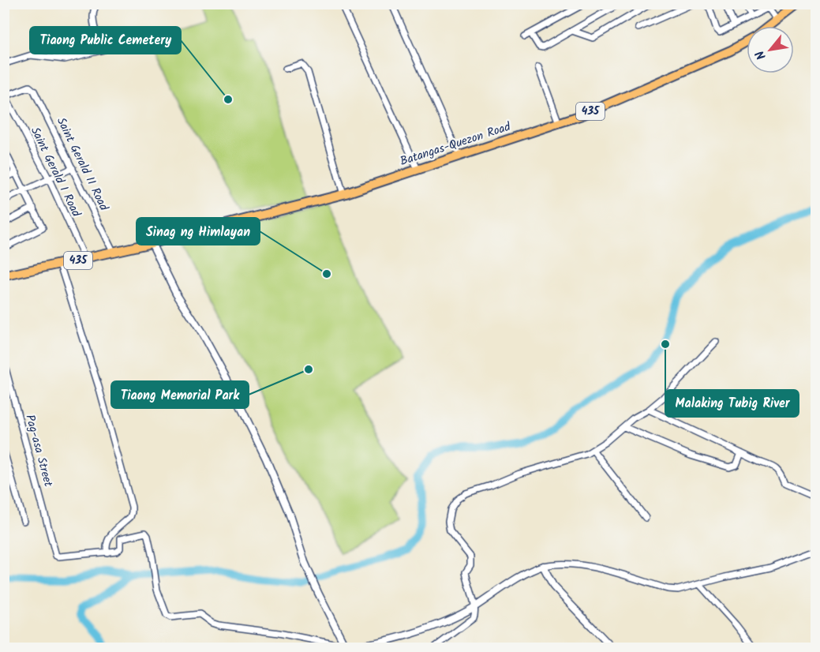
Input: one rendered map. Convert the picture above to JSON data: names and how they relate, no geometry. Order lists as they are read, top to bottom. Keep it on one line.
{"streets":{"main road":["435","Batangas-Quezon Road"],"street":["Saint Gerald II Road","Saint Gerald I Road","Pag-asa Street"]},"crossings":[["435","Batangas-Quezon Road"],["435","Saint Gerald II Road"],["435","Saint Gerald I Road"],["Saint Gerald II Road","Saint Gerald I Road"]],"places":["Tiaong Public Cemetery","Sinag ng Himlayan","Malaking Tubig River","Tiaong Memorial Park"],"north":"bottom left"}
